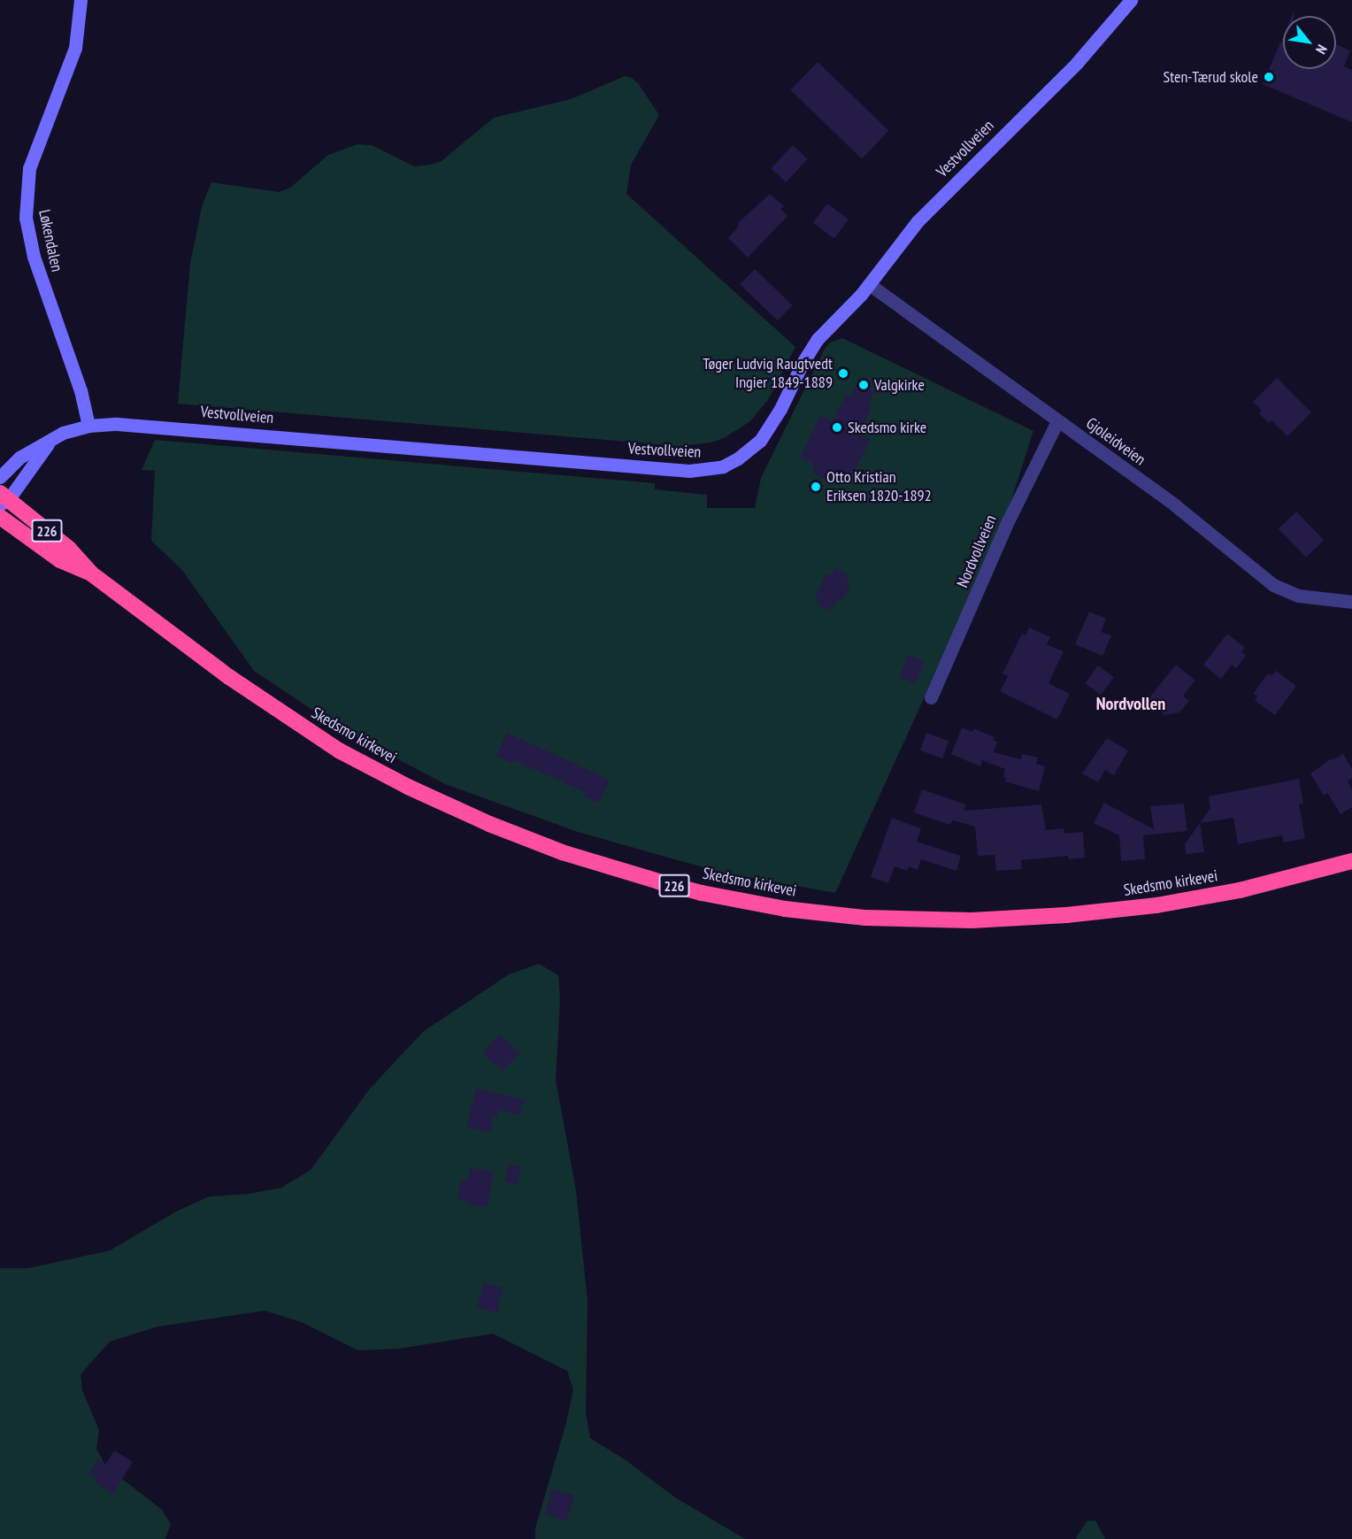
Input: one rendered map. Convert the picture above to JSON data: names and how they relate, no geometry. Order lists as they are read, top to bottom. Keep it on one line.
{"streets":{"highway":["226","Skedsmo kirkevei"],"street":["Vestvollveien","Løkendalen","Gjoleidveien","Nordvollveien"]},"crossings":[["Vestvollveien","Løkendalen"],["Vestvollveien","Gjoleidveien"],["Vestvollveien","Skedsmo kirkevei"],["Gjoleidveien","Nordvollveien"]],"districts":["Nordvollen"],"places":["Sten-Tærud skole","Tøger Ludvig Raugtvedt Ingier 1849-1889","Valgkirke","Skedsmo kirke","Otto Kristian Eriksen 1820-1892"],"north":"bottom right"}
